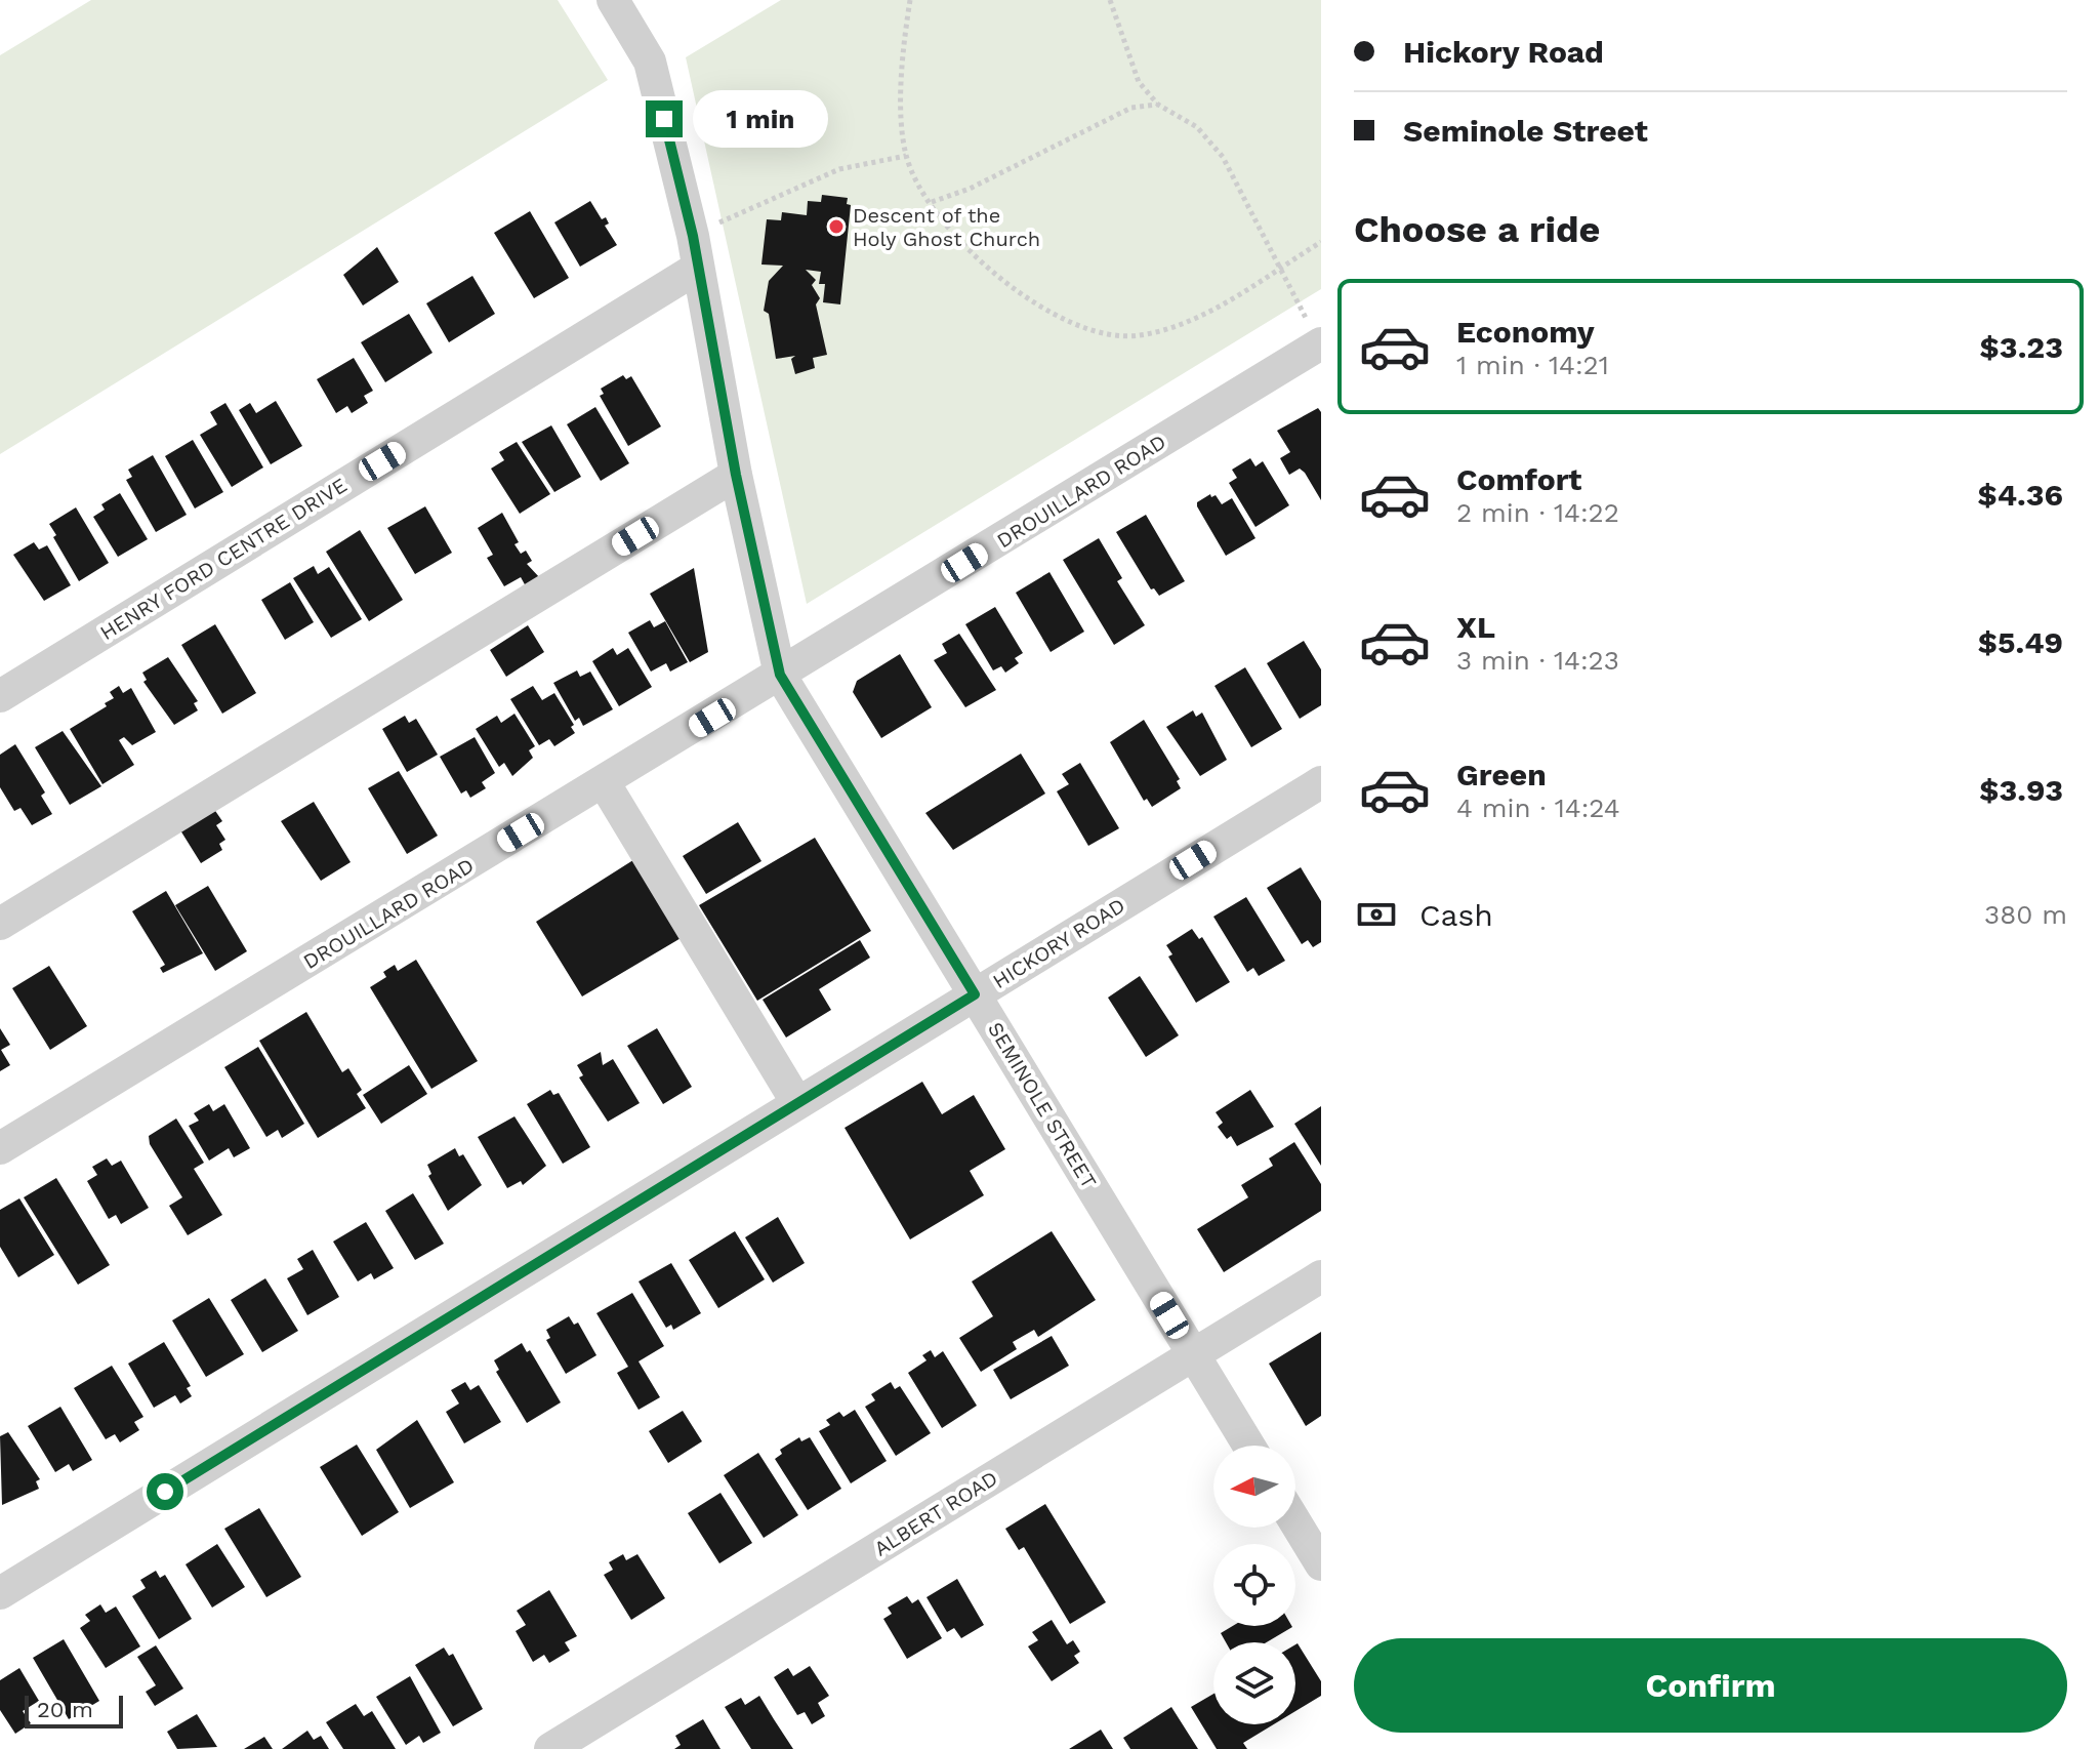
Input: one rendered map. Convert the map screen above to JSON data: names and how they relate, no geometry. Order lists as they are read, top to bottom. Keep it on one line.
{"streets":{"street":["DROUILLARD ROAD","HENRY FORD CENTRE DRIVE","HICKORY ROAD","SEMINOLE STREET","ALBERT ROAD"]},"crossings":[["DROUILLARD ROAD","SEMINOLE STREET"],["HENRY FORD CENTRE DRIVE","SEMINOLE STREET"],["HICKORY ROAD","SEMINOLE STREET"],["SEMINOLE STREET","ALBERT ROAD"]],"places":["Descent of the Holy Ghost Church"],"scale_bar":"20 m","north":"left","page":{"banner":["Hickory Road","Seminole Street"],"bubble":"1 min","heading":"Choose a ride","list":[{"name":"Economy","note":"1 min · 14:21","value":"$3.23"},{"name":"Comfort","note":"2 min · 14:22","value":"$4.36"},{"name":"XL","note":"3 min · 14:23","value":"$5.49"},{"name":"Green","note":"4 min · 14:24","value":"$3.93"}],"pay":["Cash","380 m"],"buttons":"Confirm","scale":"20 m"}}
